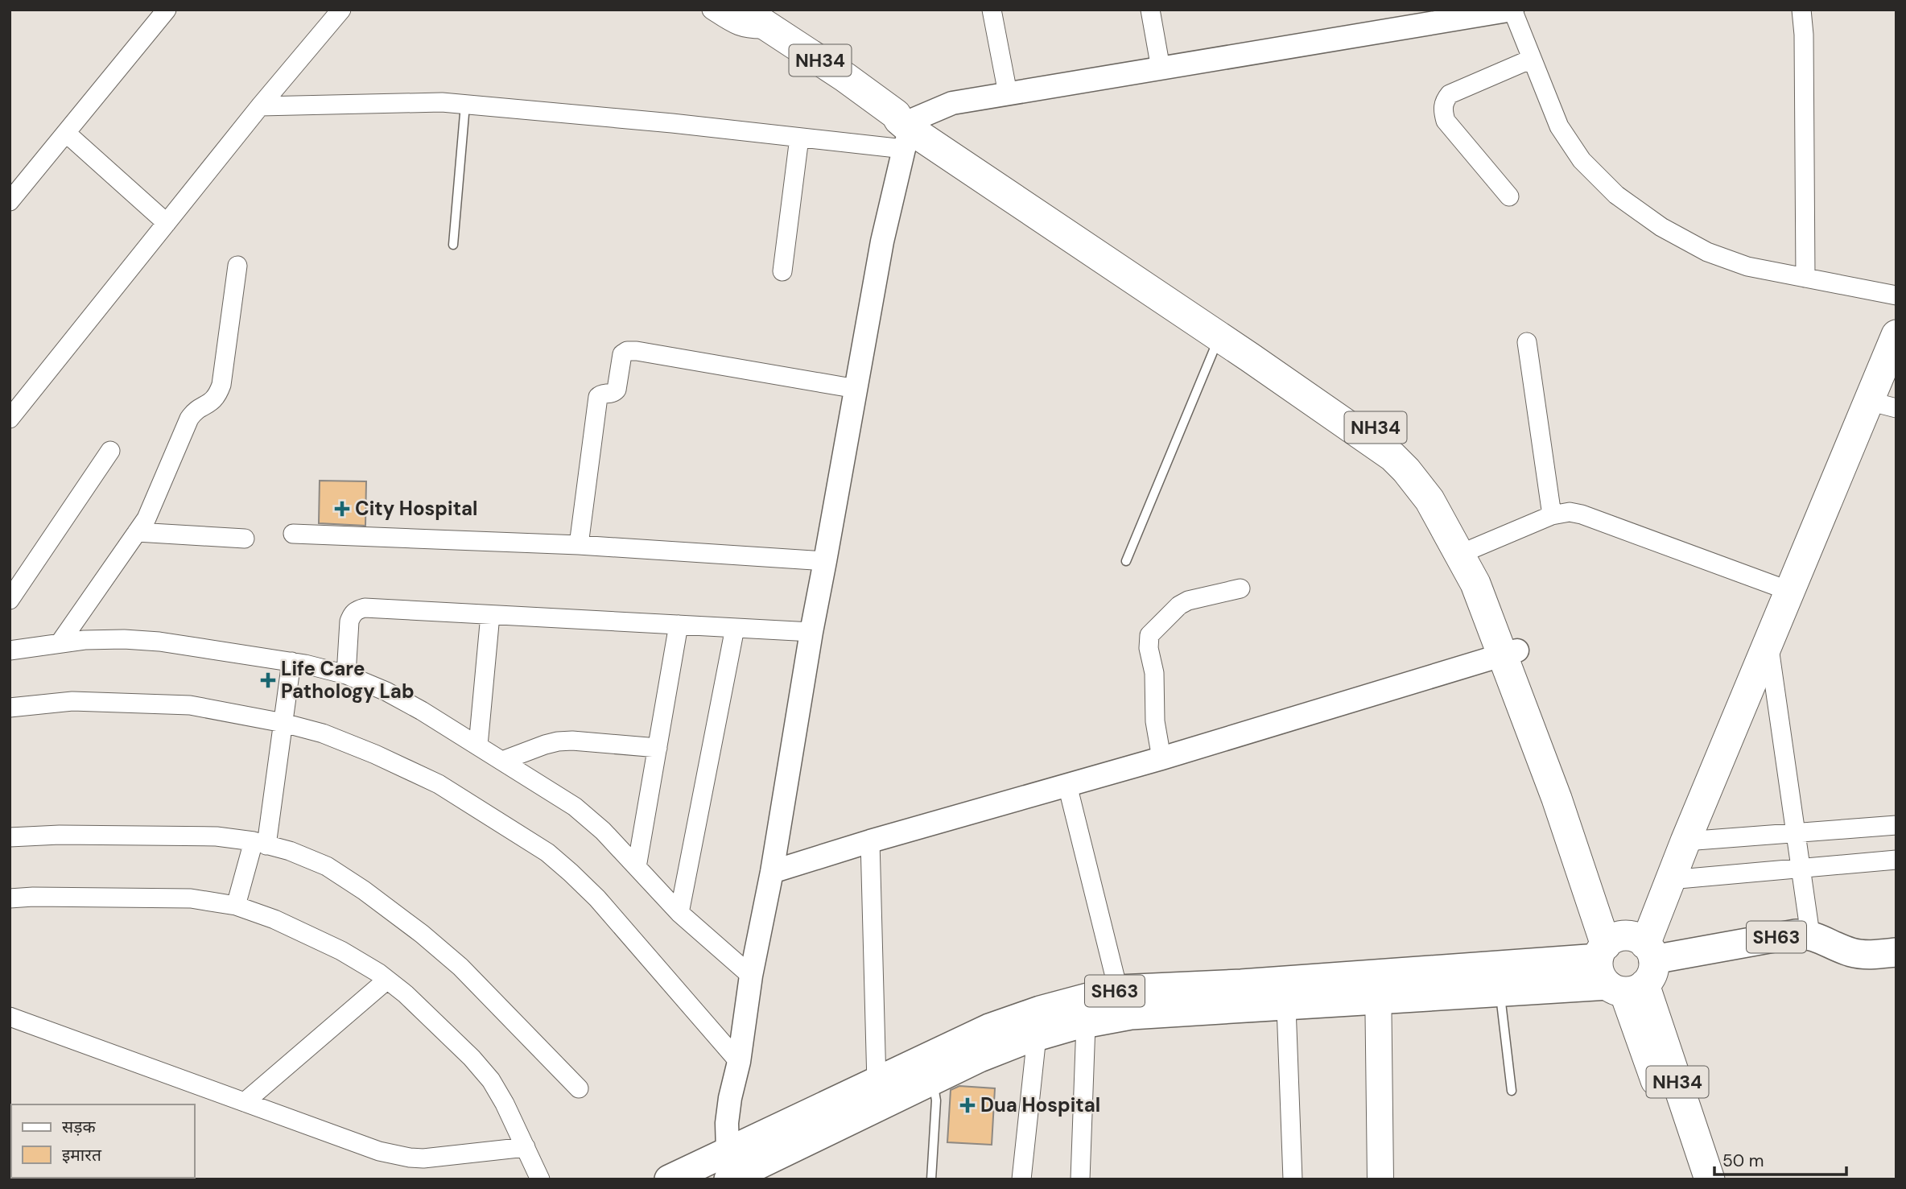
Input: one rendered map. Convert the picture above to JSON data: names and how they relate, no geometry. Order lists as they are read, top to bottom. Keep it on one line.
{"streets":{"highway":["NH34"],"main road":["SH63"]},"crossings":[["NH34","SH63"]],"places":{"health":["City Hospital","Life Care Pathology Lab","Dua Hospital"]},"legend":["सड़क","इमारत"],"scale_bar":"50 m"}
